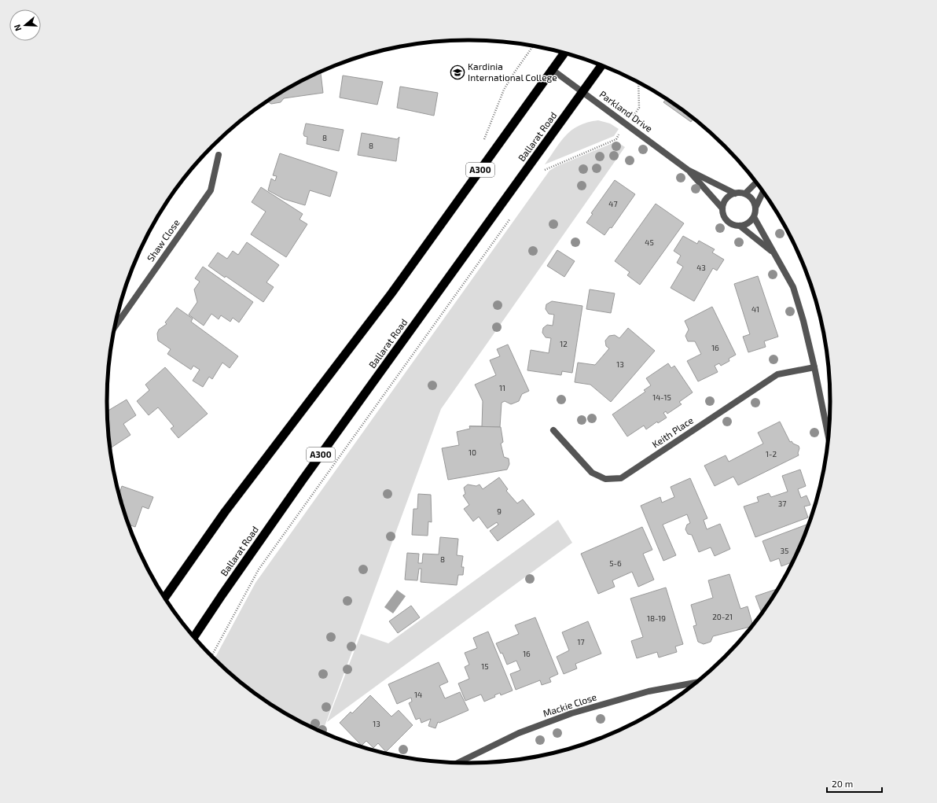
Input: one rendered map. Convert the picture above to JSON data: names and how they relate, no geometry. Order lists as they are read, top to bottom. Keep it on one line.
{"streets":{"highway":["Ballarat Road","A300"],"street":["Parkland Drive","Shaw Close","Keith Place","Mackie Close"]},"crossings":[["Parkland Drive","Ballarat Road"],["Parkland Drive","A300"]],"places":{"school or university":["Kardinia International College"]},"house_numbers":["8","8","47","45","43","41","12","16","13","11","14-15","10","1-2","37","9","35","8","5-6","20-21","18-19","17","16","15","14","13"],"scale_bar":"20 m","north":"left"}
